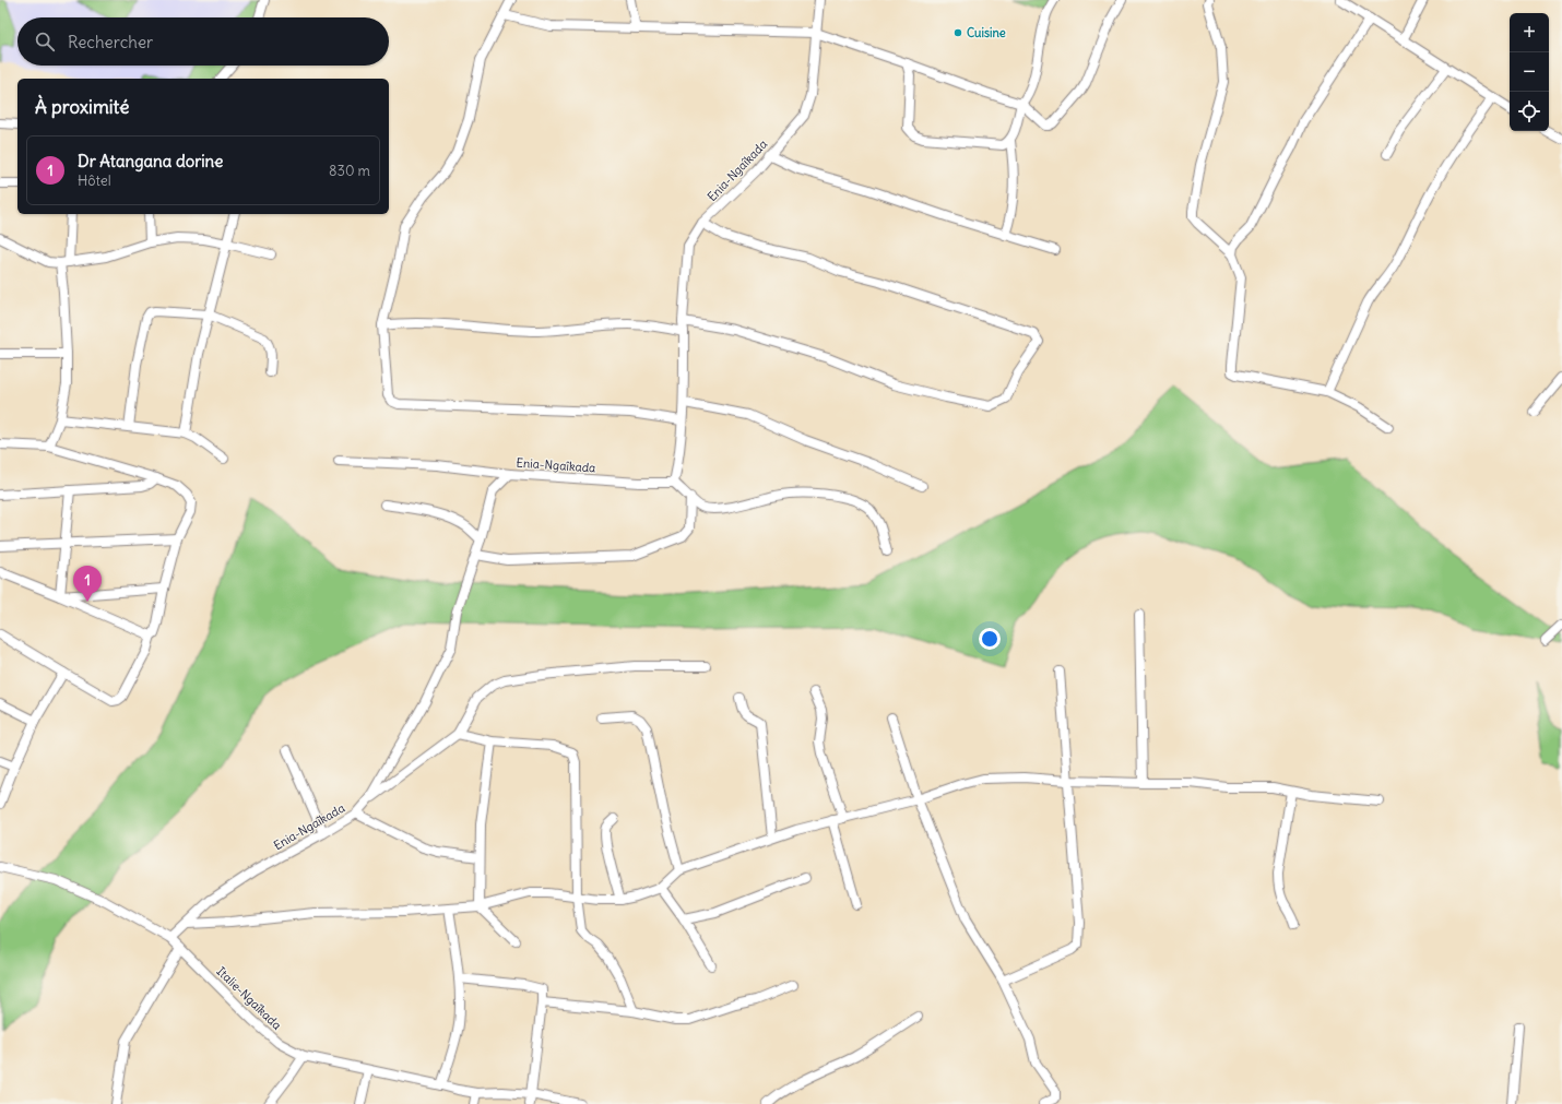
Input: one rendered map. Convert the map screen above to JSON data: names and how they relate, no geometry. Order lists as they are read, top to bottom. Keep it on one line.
{"streets":{"street":["Enia-Ngaîkada","Italie-Ngaîkada"]},"crossings":[["Enia-Ngaîkada","Italie-Ngaîkada"]],"places":["Cuisine"],"page":{"map_buttons":["+","−"],"search":"Rechercher","heading":"À proximité","list":[{"mark":"1","name":"Dr Atangana dorine","note":"Hôtel","value":"830 m"}],"pins":"1"}}
